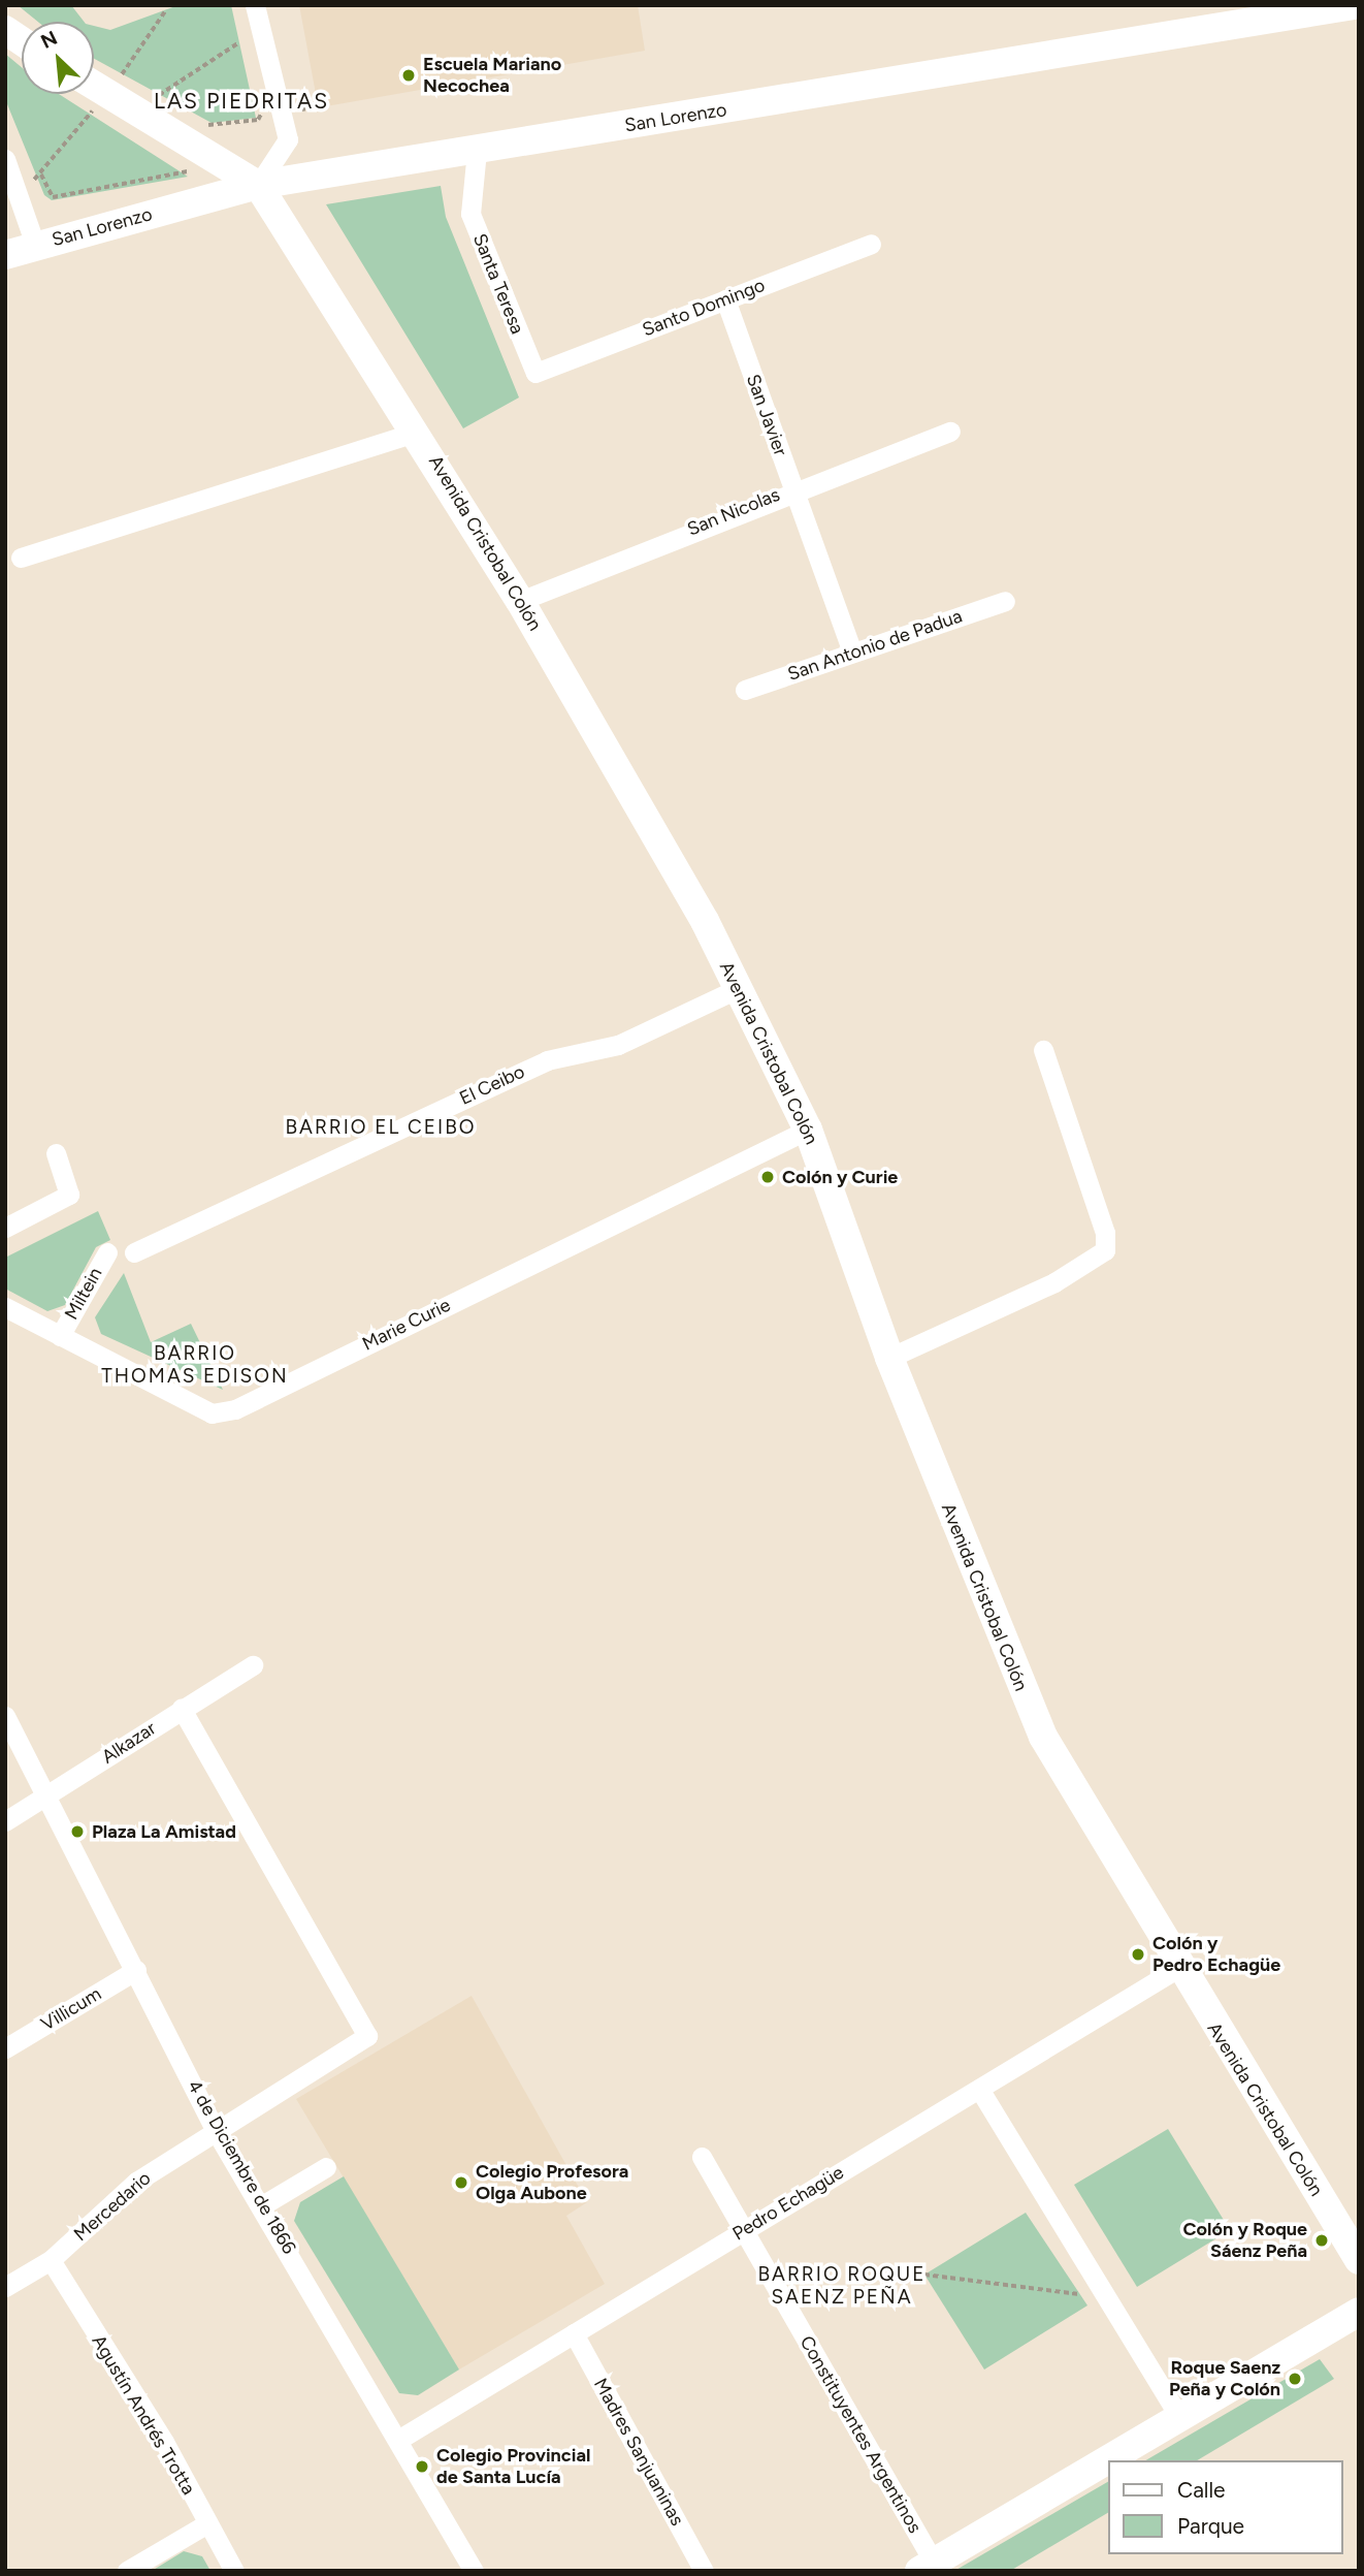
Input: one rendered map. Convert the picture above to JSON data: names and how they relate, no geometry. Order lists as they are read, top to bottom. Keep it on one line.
{"streets":{"main road":["San Lorenzo","Avenida Cristobal Colón"],"street":["Santa Teresa","Santo Domingo","San Javier","San Nicolas","San Antonio de Padua","El Ceibo","Miltein","Marie Curie","Alkazar","Villicum","4 de Diciembre de 1866","Pedro Echagüe","Mercedario","Agustín Andrés Trotta","Constituyentes Argentinos","Madres Sanjuaninas"]},"crossings":[["San Lorenzo","Santa Teresa"],["San Lorenzo","Avenida Cristobal Colón"],["Santa Teresa","Santo Domingo"],["Santo Domingo","San Javier"],["San Javier","San Nicolas"],["San Javier","San Antonio de Padua"],["San Nicolas","Avenida Cristobal Colón"],["Avenida Cristobal Colón","El Ceibo"],["Avenida Cristobal Colón","Marie Curie"],["Avenida Cristobal Colón","Pedro Echagüe"],["Miltein","Marie Curie"],["Alkazar","4 de Diciembre de 1866"],["Alkazar","Mercedario"],["Villicum","4 de Diciembre de 1866"],["4 de Diciembre de 1866","Pedro Echagüe"],["4 de Diciembre de 1866","Mercedario"],["Pedro Echagüe","Constituyentes Argentinos"],["Pedro Echagüe","Madres Sanjuaninas"],["Mercedario","Agustín Andrés Trotta"]],"districts":["LAS PIEDRITAS","BARRIO EL CEIBO","BARRIO THOMAS EDISON","BARRIO ROQUE SAENZ PEÑA"],"places":["Escuela Mariano Necochea","Colón y Curie","Plaza La Amistad","Colón y Pedro Echagüe","Colegio Profesora Olga Aubone","Colón y Roque Sáenz Peña","Roque Saenz Peña y Colón","Colegio Provincial de Santa Lucía"],"legend":["Calle","Parque"],"north":"top left"}
